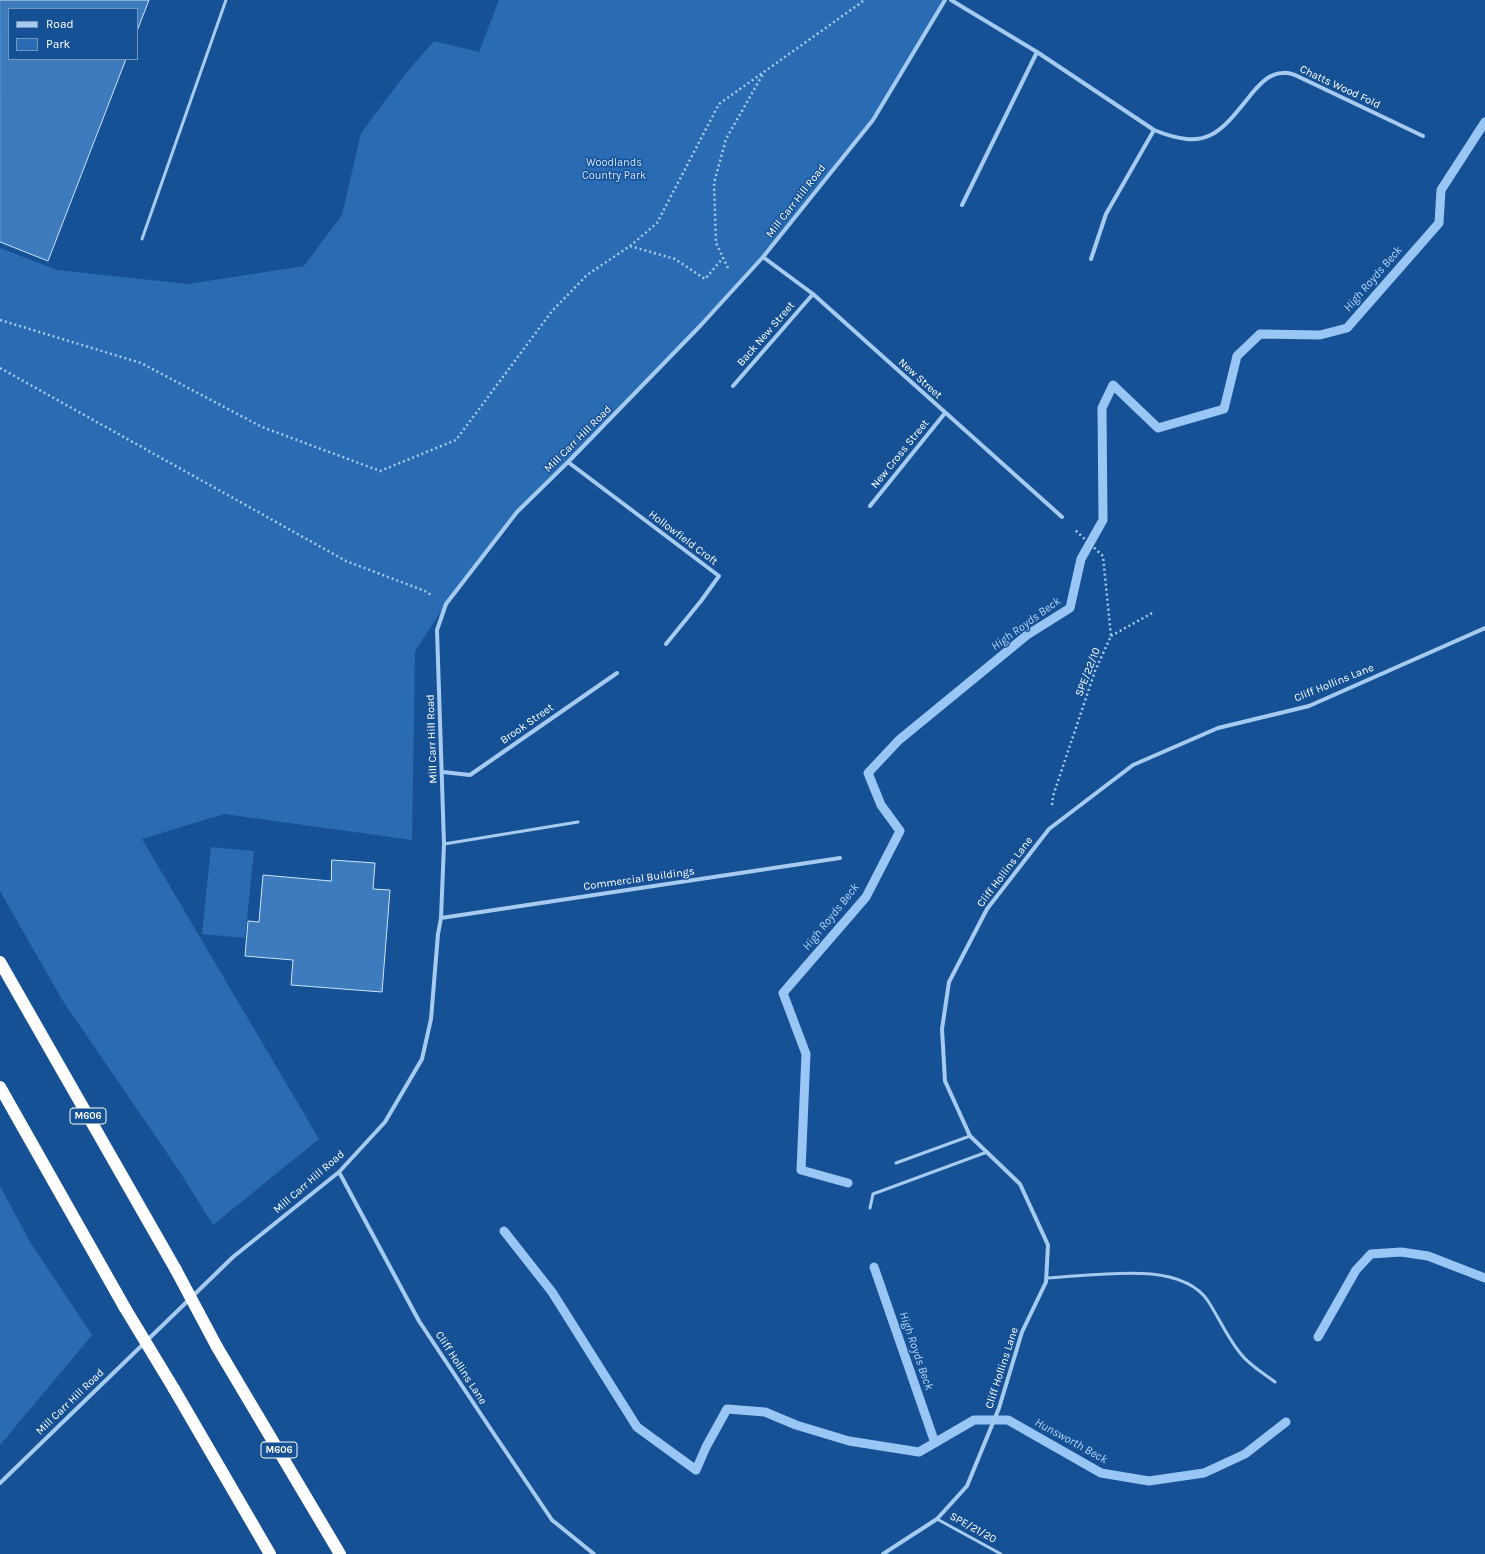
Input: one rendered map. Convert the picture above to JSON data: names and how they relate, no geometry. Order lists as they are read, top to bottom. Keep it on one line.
{"streets":{"highway":["M606"],"street":["Chatts Wood Fold","Mill Carr Hill Road","Back New Street","New Street","New Cross Street","Hollowfield Croft","Cliff Hollins Lane","Brook Street","Commercial Buildings"],"lane":["SPE/21/20"],"path":["SPE/22/10"]},"crossings":[["Mill Carr Hill Road","New Street"],["Mill Carr Hill Road","Hollowfield Croft"],["Mill Carr Hill Road","Cliff Hollins Lane"],["Mill Carr Hill Road","Brook Street"],["Mill Carr Hill Road","Commercial Buildings"],["Back New Street","New Street"],["New Street","New Cross Street"],["SPE/22/10","Cliff Hollins Lane"],["Cliff Hollins Lane","SPE/21/20"]],"water":["High Royds Beck","Hunsworth Beck"],"parks":["Woodlands Country Park"],"legend":["Road","Park"]}
